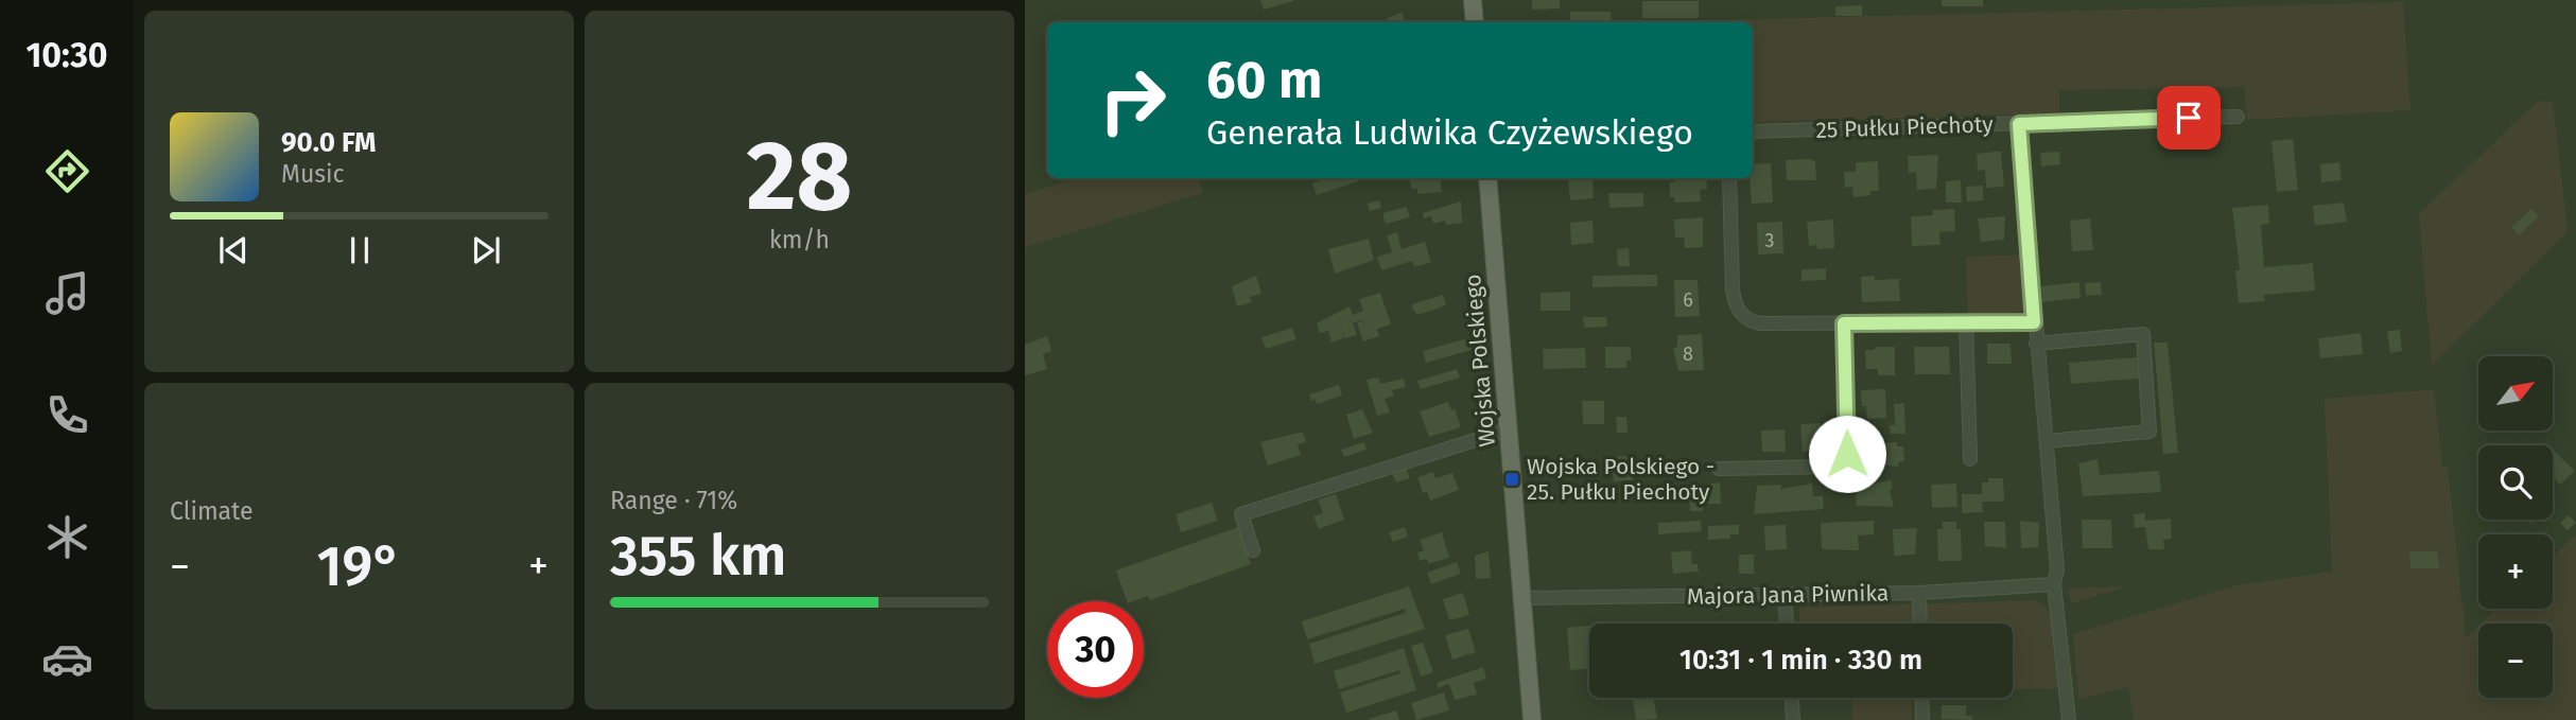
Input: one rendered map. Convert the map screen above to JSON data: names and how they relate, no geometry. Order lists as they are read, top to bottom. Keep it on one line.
{"streets":{"main road":["Wojska Polskiego"],"street":["25 Pułku Piechoty","Majora Jana Piwnika"]},"crossings":[["Wojska Polskiego","Majora Jana Piwnika"]],"places":{"transit":["Wojska Polskiego - 25. Pułku Piechoty"]},"house_numbers":["3","6","8"],"north":"top right","page":{"tabs":"10:30","tile":[["28","km/h"],"Climate",["Range · 71%","355 km"]],"turn":["60 m","Generała Ludwika Czyżewskiego"],"song":["90.0 FM","Music"],"map_buttons":["+","−"],"heat":["−","19°","+"],"limit":"30","trip":"10:31 · 1 min · 330 m"}}
